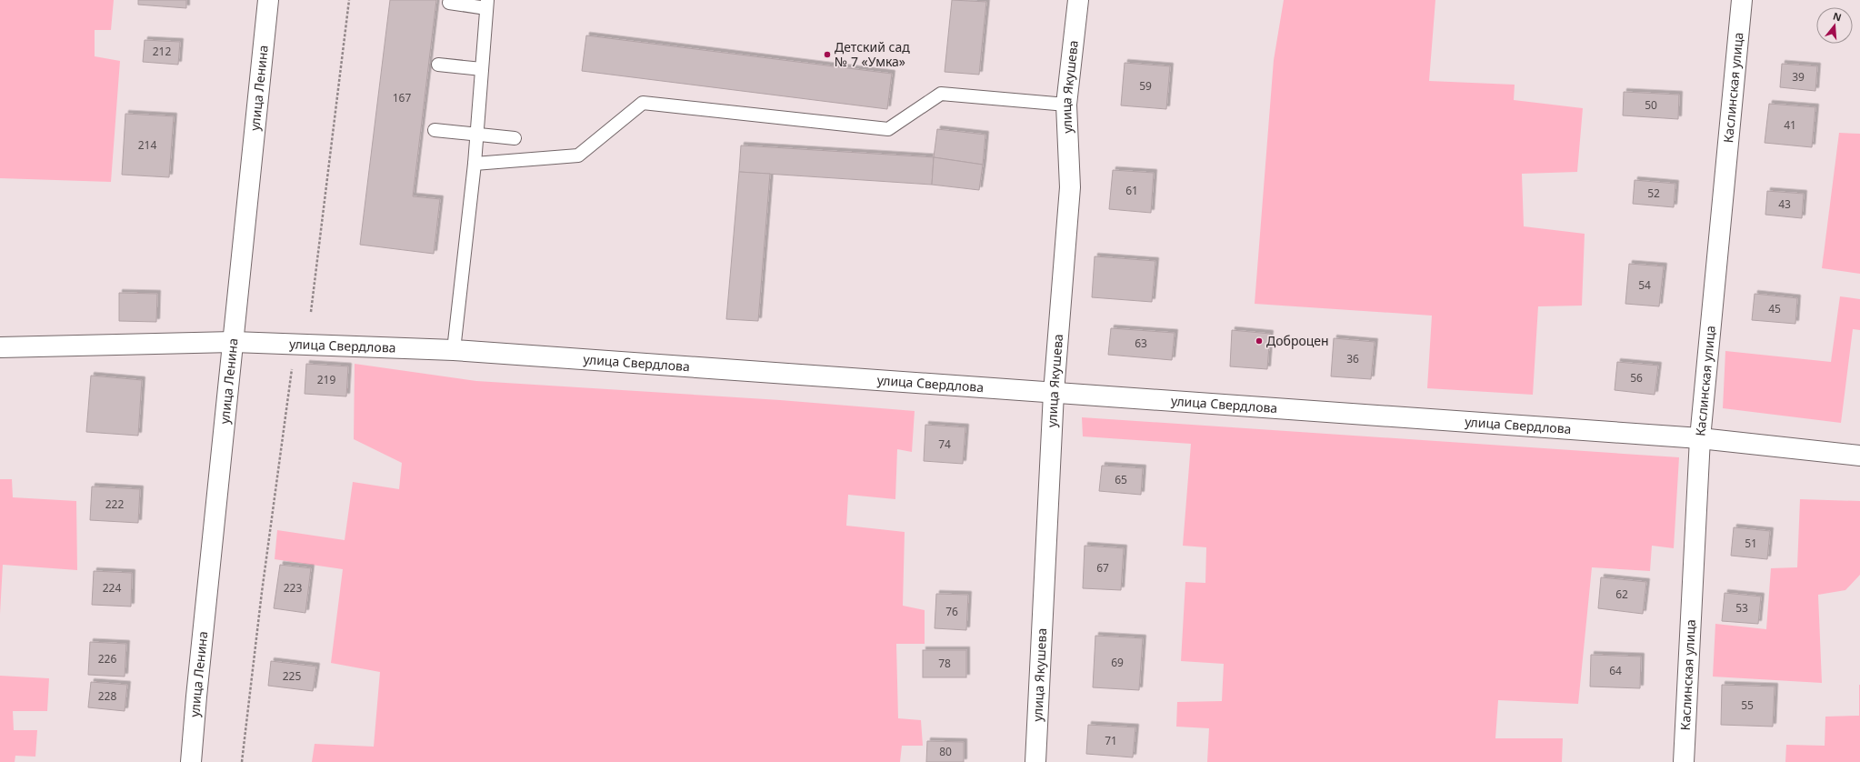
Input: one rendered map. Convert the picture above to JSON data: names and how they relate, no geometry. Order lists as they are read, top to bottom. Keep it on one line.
{"streets":{"street":["улица Якушева","Каслинская улица","улица Ленина","улица Свердлова"]},"crossings":[["улица Якушева","улица Свердлова"],["Каслинская улица","улица Свердлова"],["улица Ленина","улица Свердлова"]],"places":["Детский сад № 7 «Умка»","Доброцен"],"house_numbers":["212","39","59","167","50","41","214","61","52","43","54","45","63","36","56","219","74","65","222","51","67","224","223","62","53","76","226","69","78","64","225","228","55","71","80"],"north":"top"}
